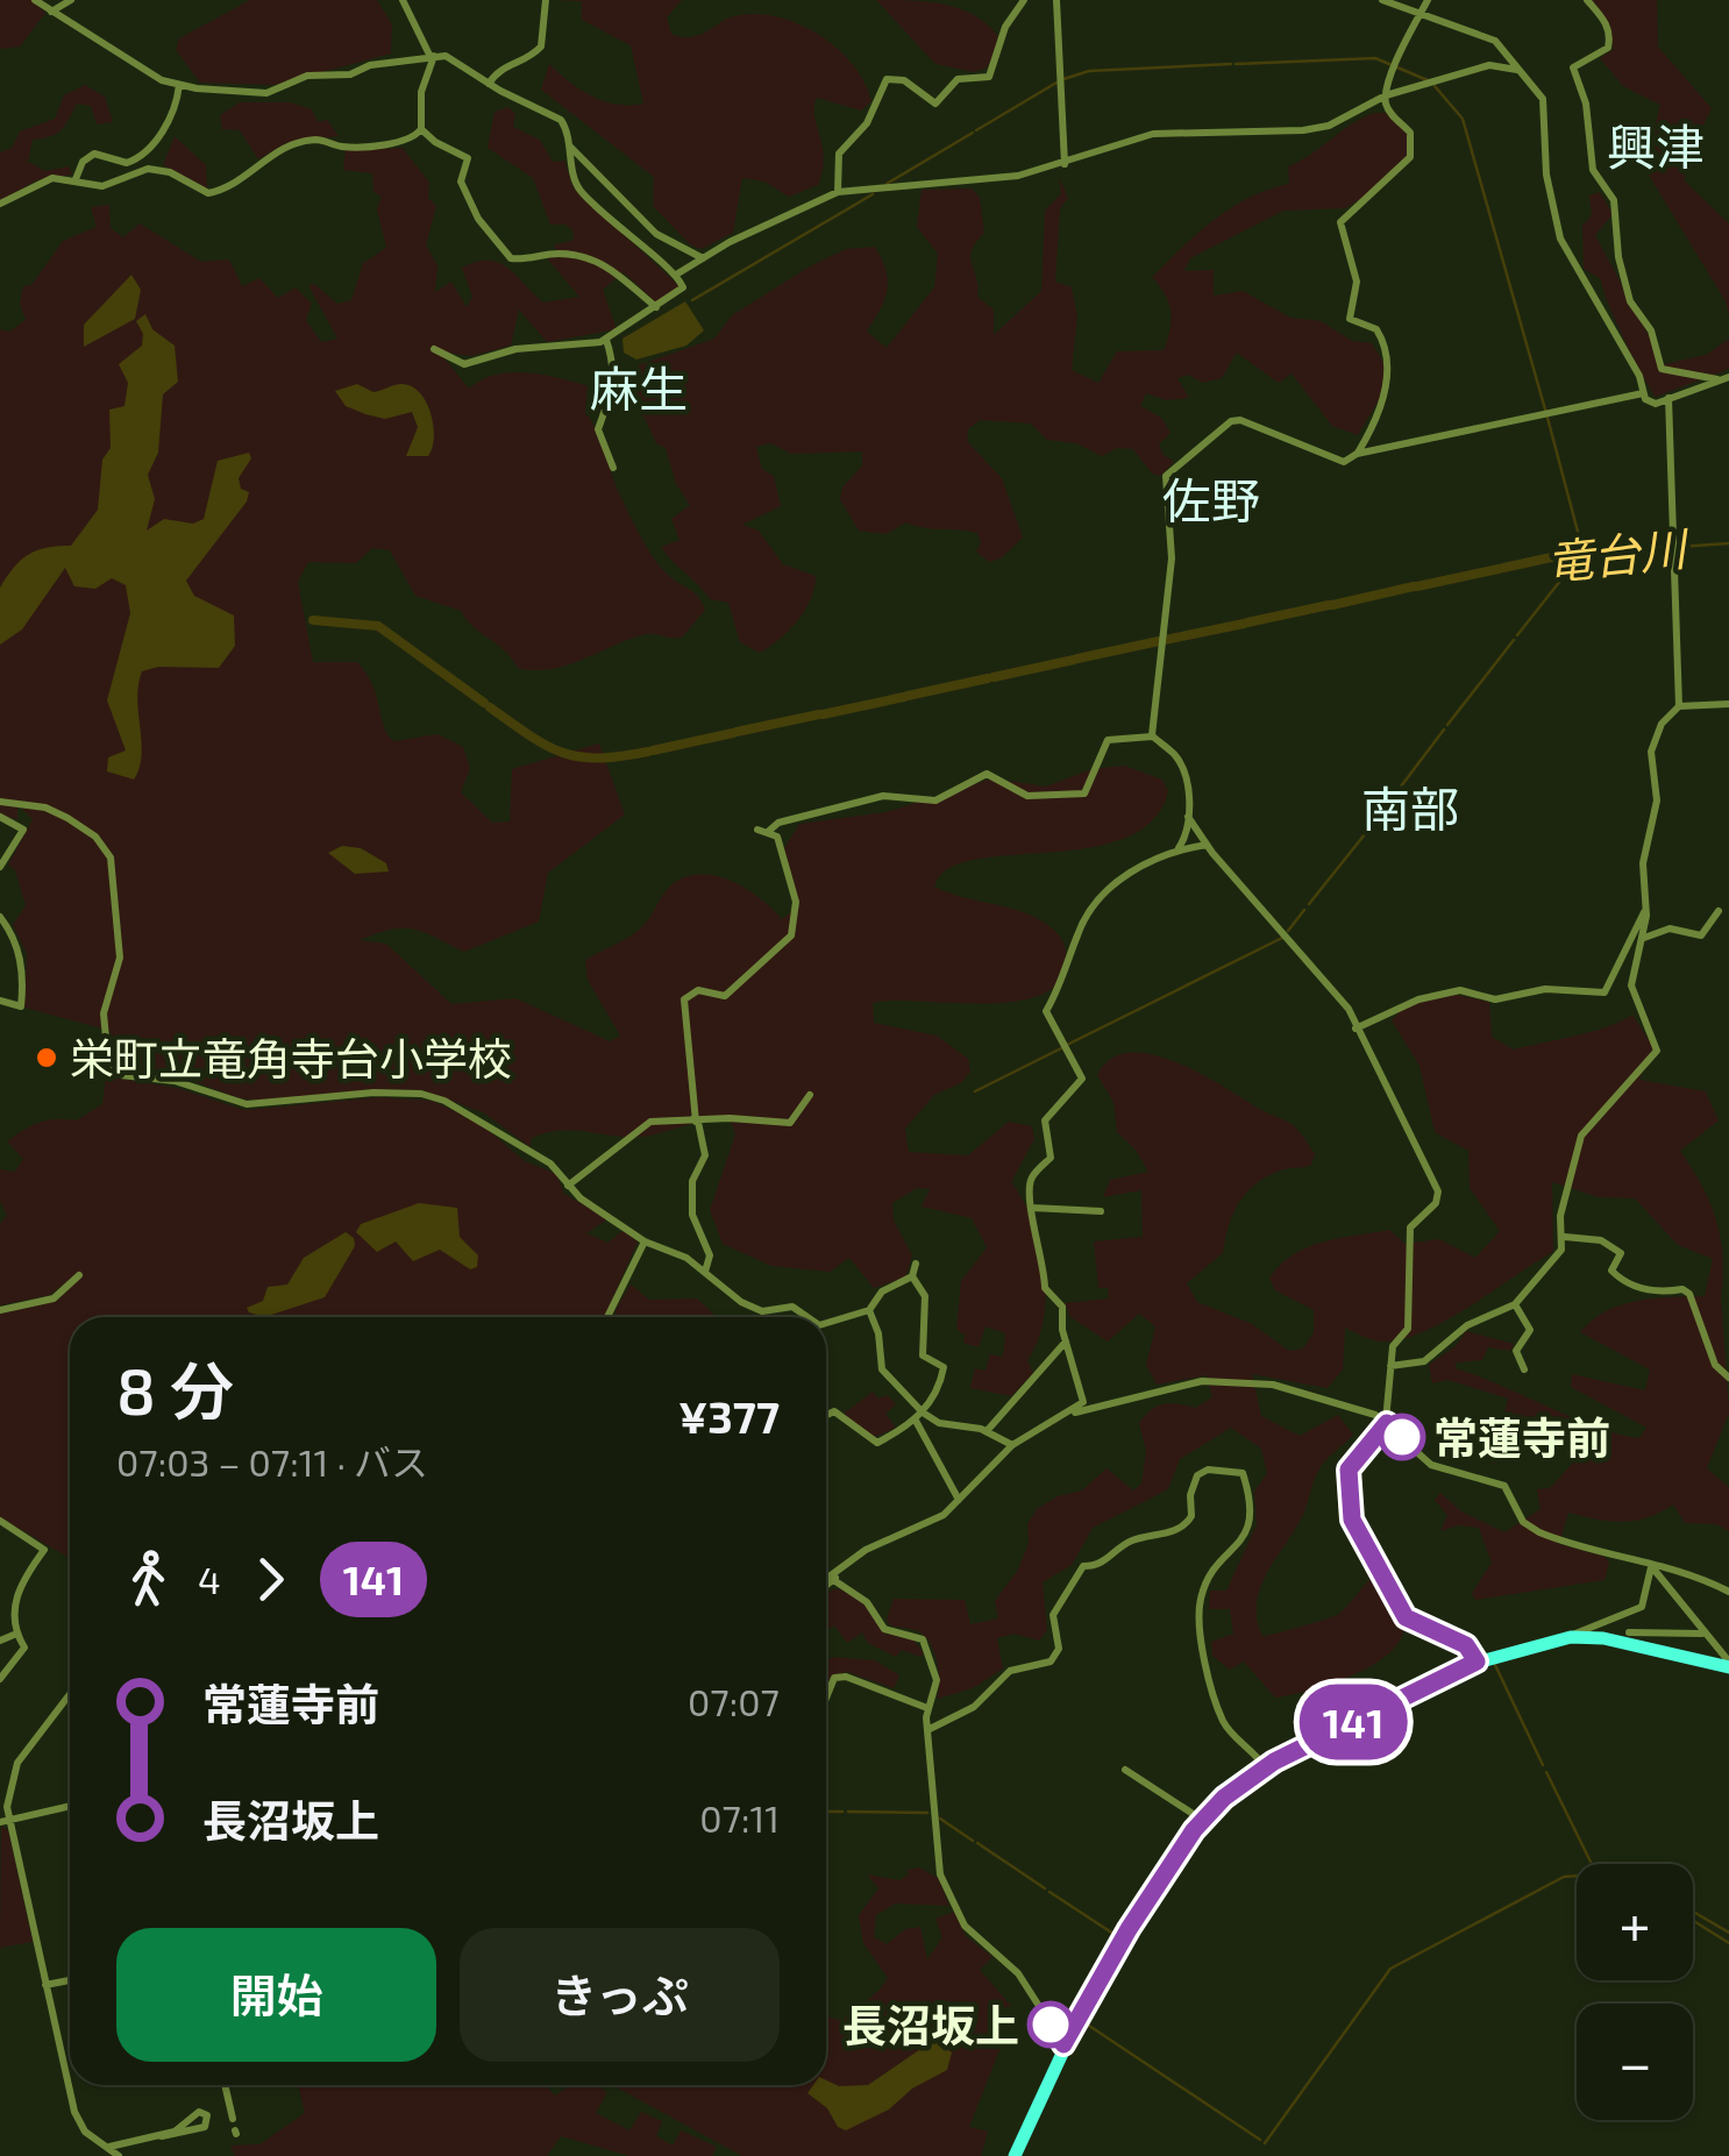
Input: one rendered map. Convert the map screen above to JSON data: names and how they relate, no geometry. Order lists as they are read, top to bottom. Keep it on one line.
{"districts":["興津","麻生","佐野","南部"],"water":["竜台川"],"places":["栄町立竜角寺台小学校","常蓮寺前","長沼坂上"],"lines":["bus line 141"],"page":{"on_map":"141","heading":["8 分","07:03 – 07:11 · バス","¥377"],"legs":["4","141"],"list":[{"name":"常蓮寺前","value":"07:07"},{"name":"長沼坂上","value":"07:11"}],"map_buttons":["+","−"],"buttons":["開始","きっぷ"]}}
